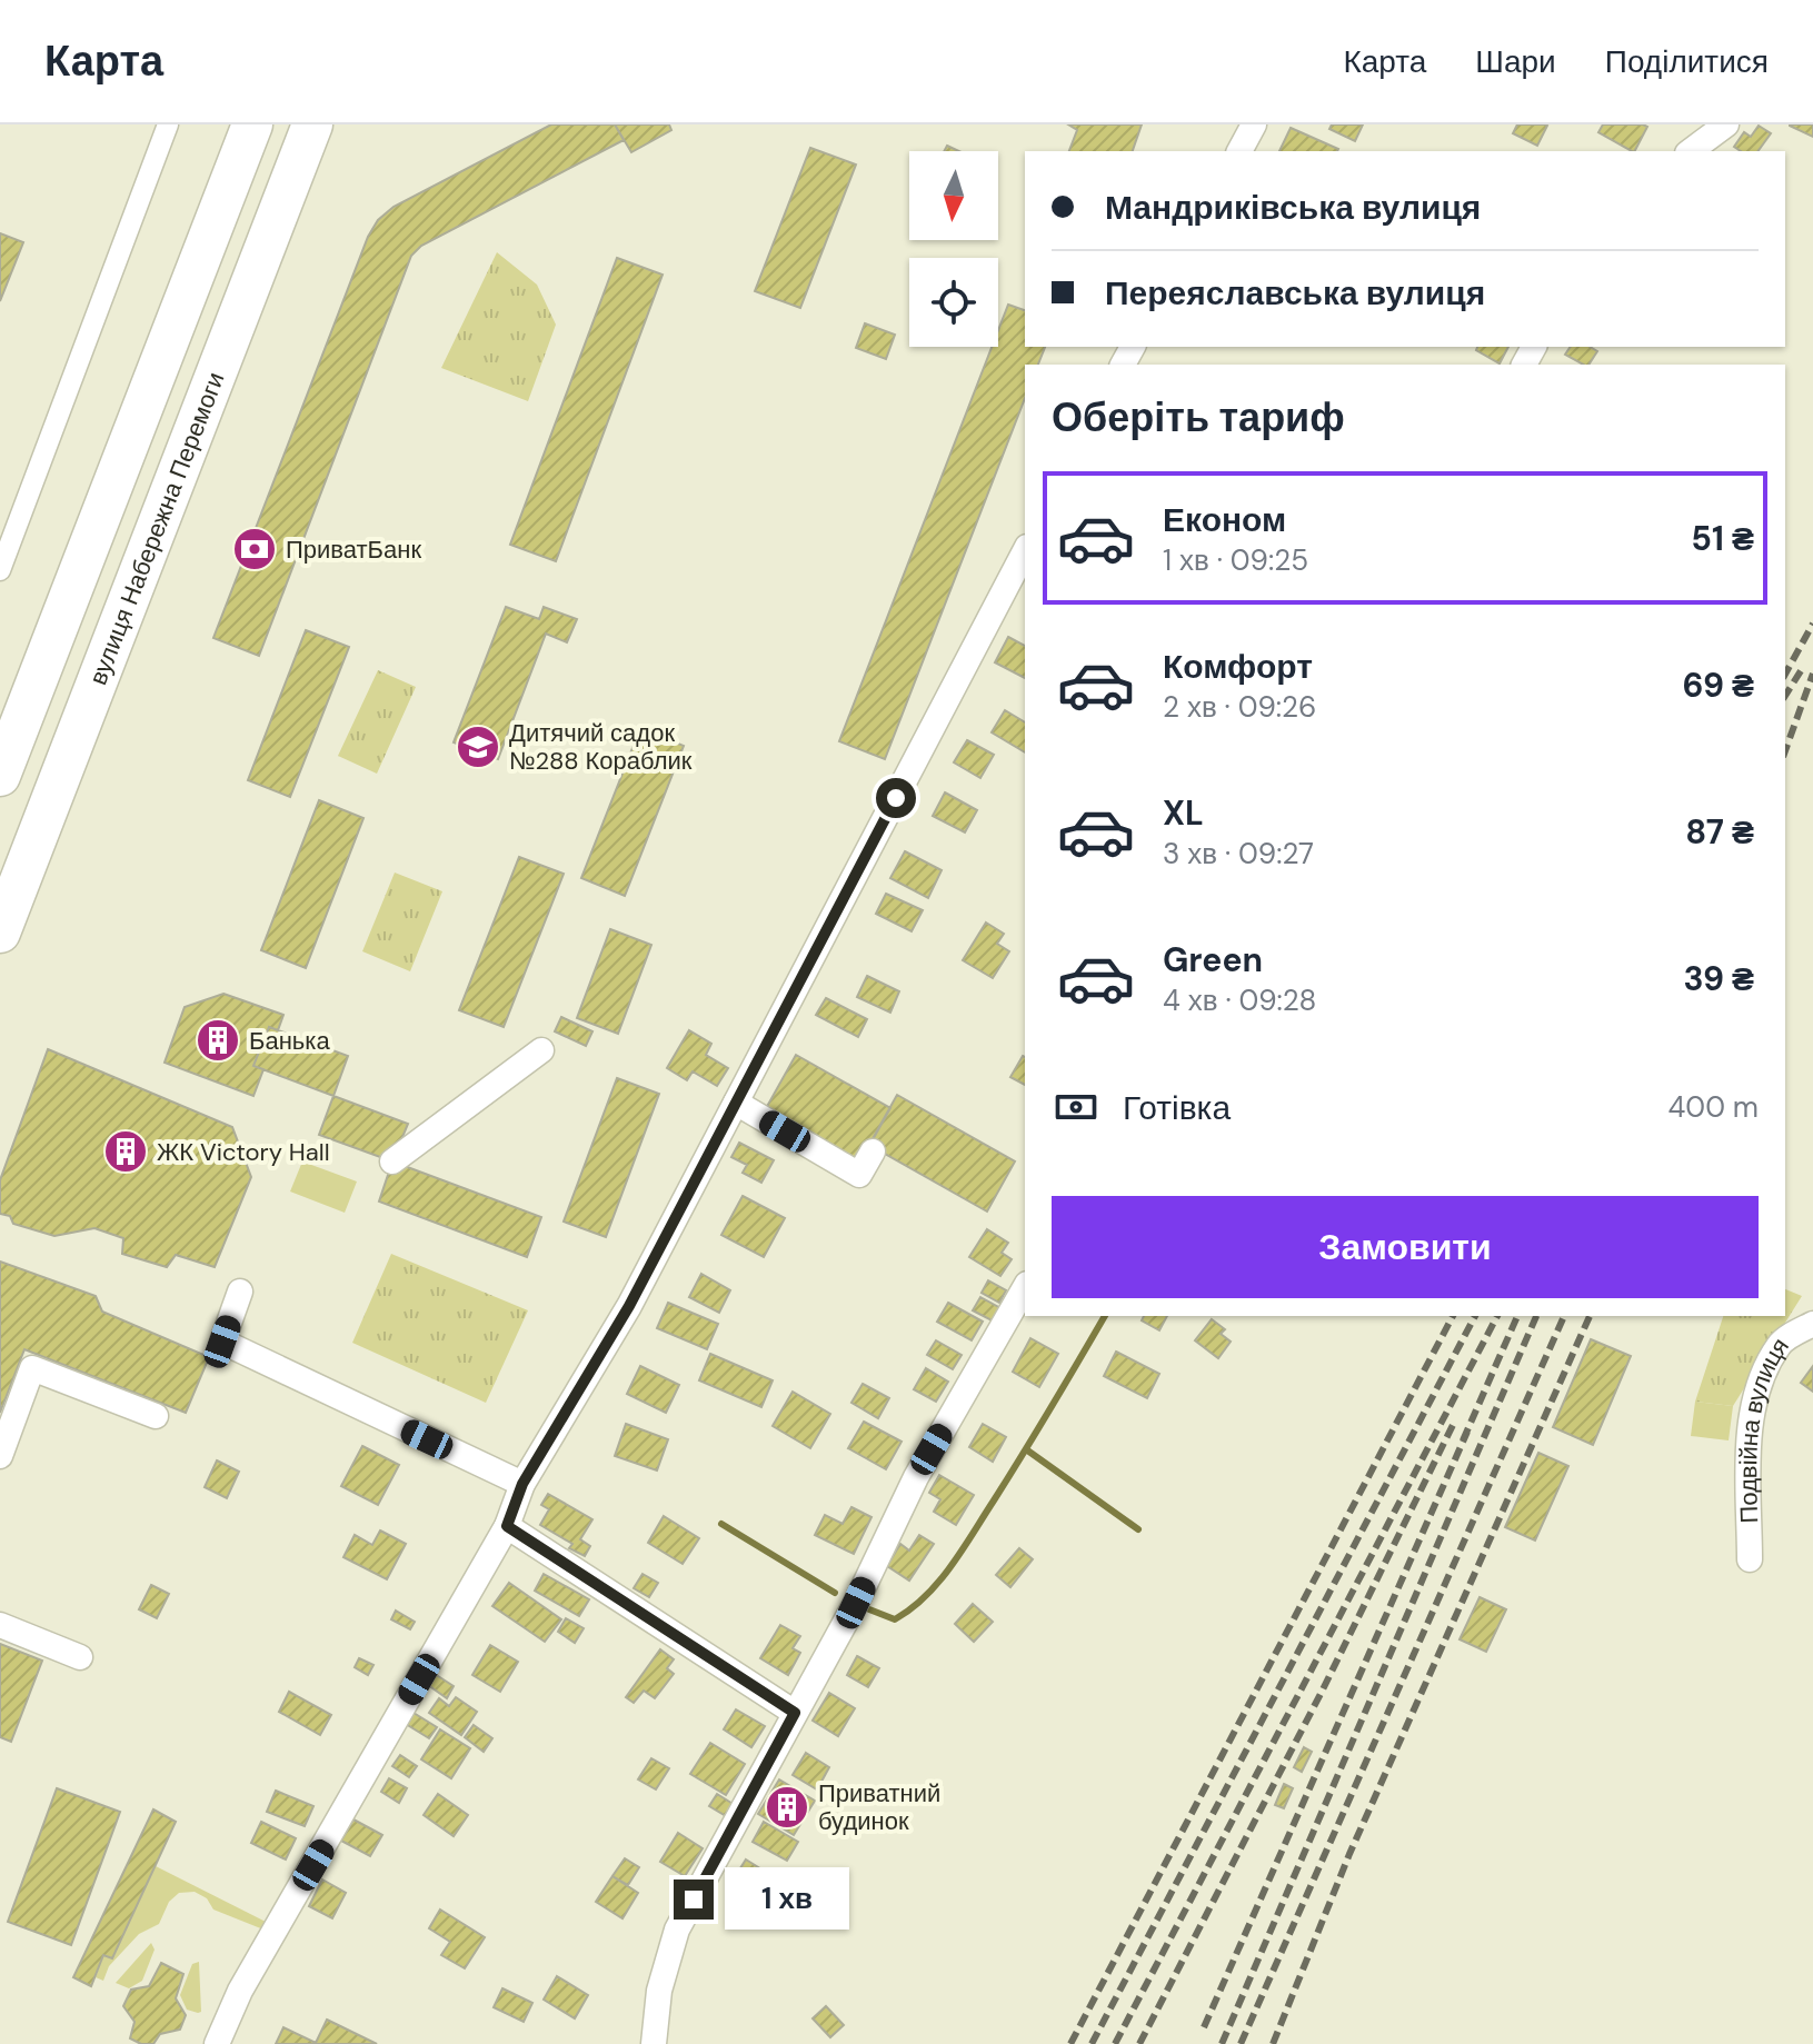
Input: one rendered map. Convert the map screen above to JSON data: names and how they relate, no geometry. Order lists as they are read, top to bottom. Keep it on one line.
{"streets":{"main road":["вулиця Набережна Перемоги"],"street":["Подвійна вулиця"]},"places":{"bank":["ПриватБанк"],"school or university":["Дитячий садок №288 Кораблик"],"building":["Банька","ЖК Victory Hall","Приватний будинок"]},"north":"bottom","page":{"header":"Карта","nav":["Карта","Шари","Поділитися"],"banner":["Мандриківська вулиця","Переяславська вулиця"],"heading":"Оберіть тариф","list":[{"name":"Економ","note":"1 хв · 09:25","value":"51 ₴"},{"name":"Комфорт","note":"2 хв · 09:26","value":"69 ₴"},{"name":"XL","note":"3 хв · 09:27","value":"87 ₴"},{"name":"Green","note":"4 хв · 09:28","value":"39 ₴"}],"pay":["Готівка","400 m"],"buttons":"Замовити","bubble":"1 хв"}}
